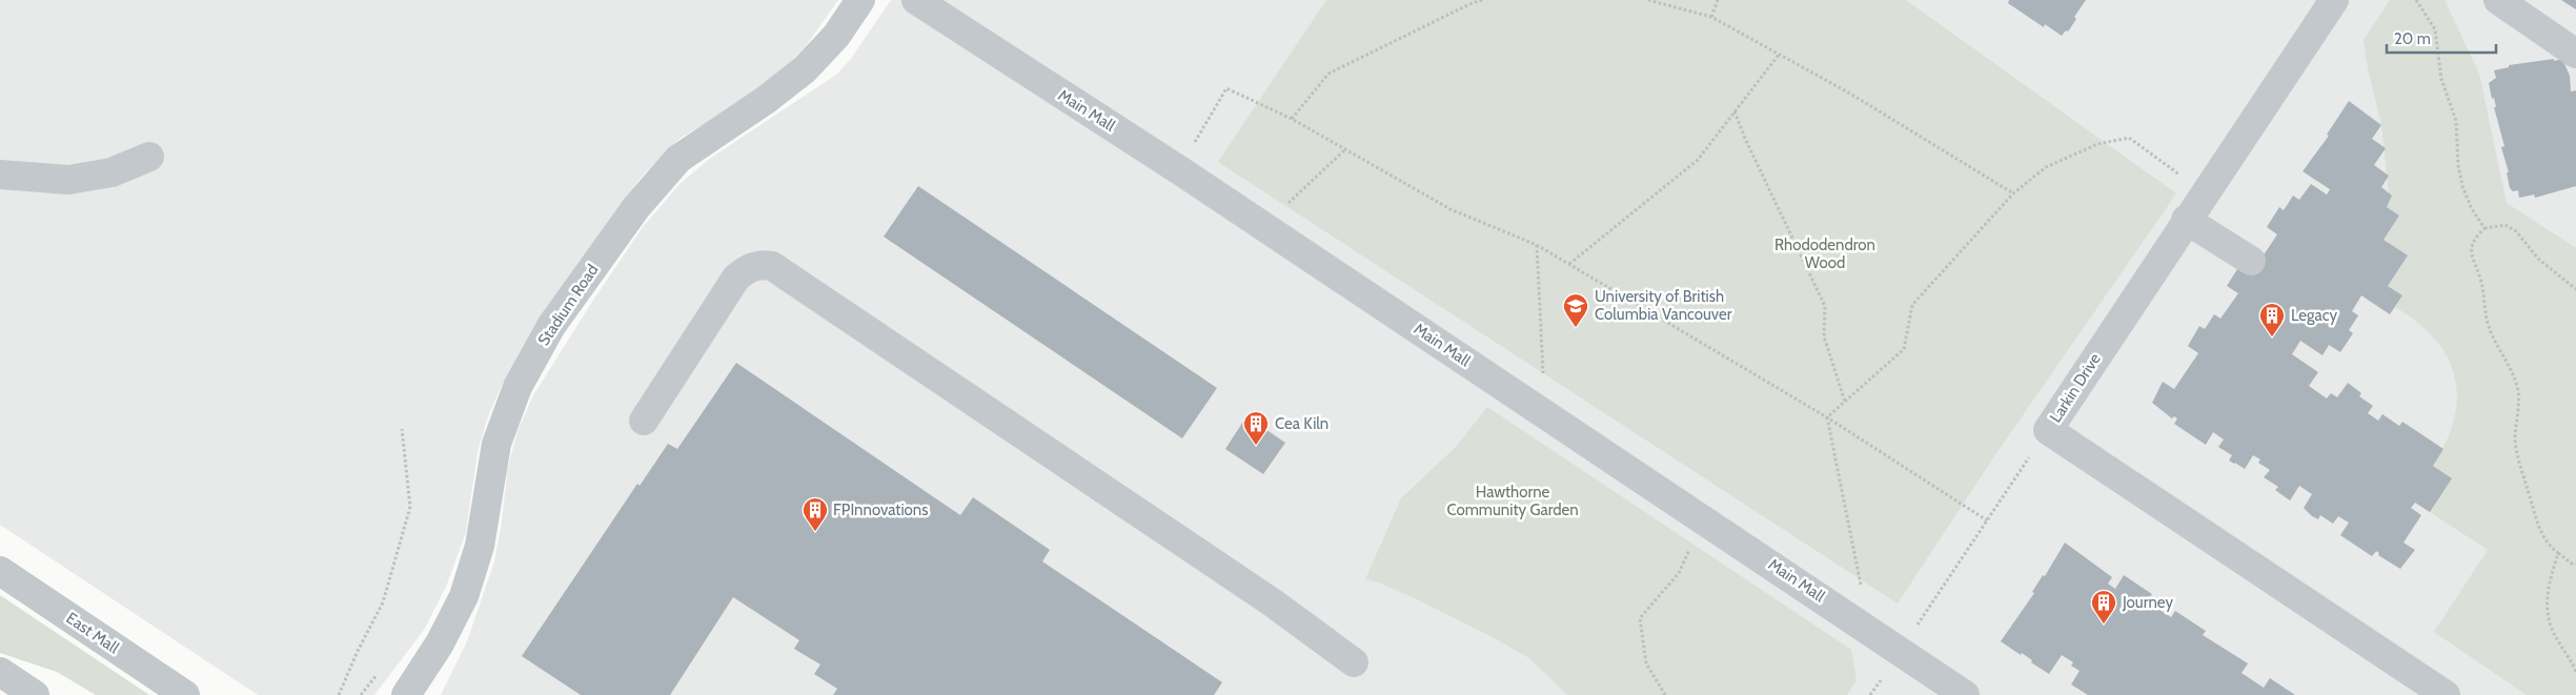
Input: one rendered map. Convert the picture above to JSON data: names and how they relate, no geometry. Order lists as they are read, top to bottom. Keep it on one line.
{"streets":{"street":["Main Mall","Stadium Road","Larkin Drive","East Mall"]},"parks":["Rhododendron Wood","Hawthorne Community Garden"],"places":{"school or university":["University of British Columbia Vancouver"],"building":["Legacy","Cea Kiln","FPInnovations","Journey"]},"scale_bar":"20 m"}
